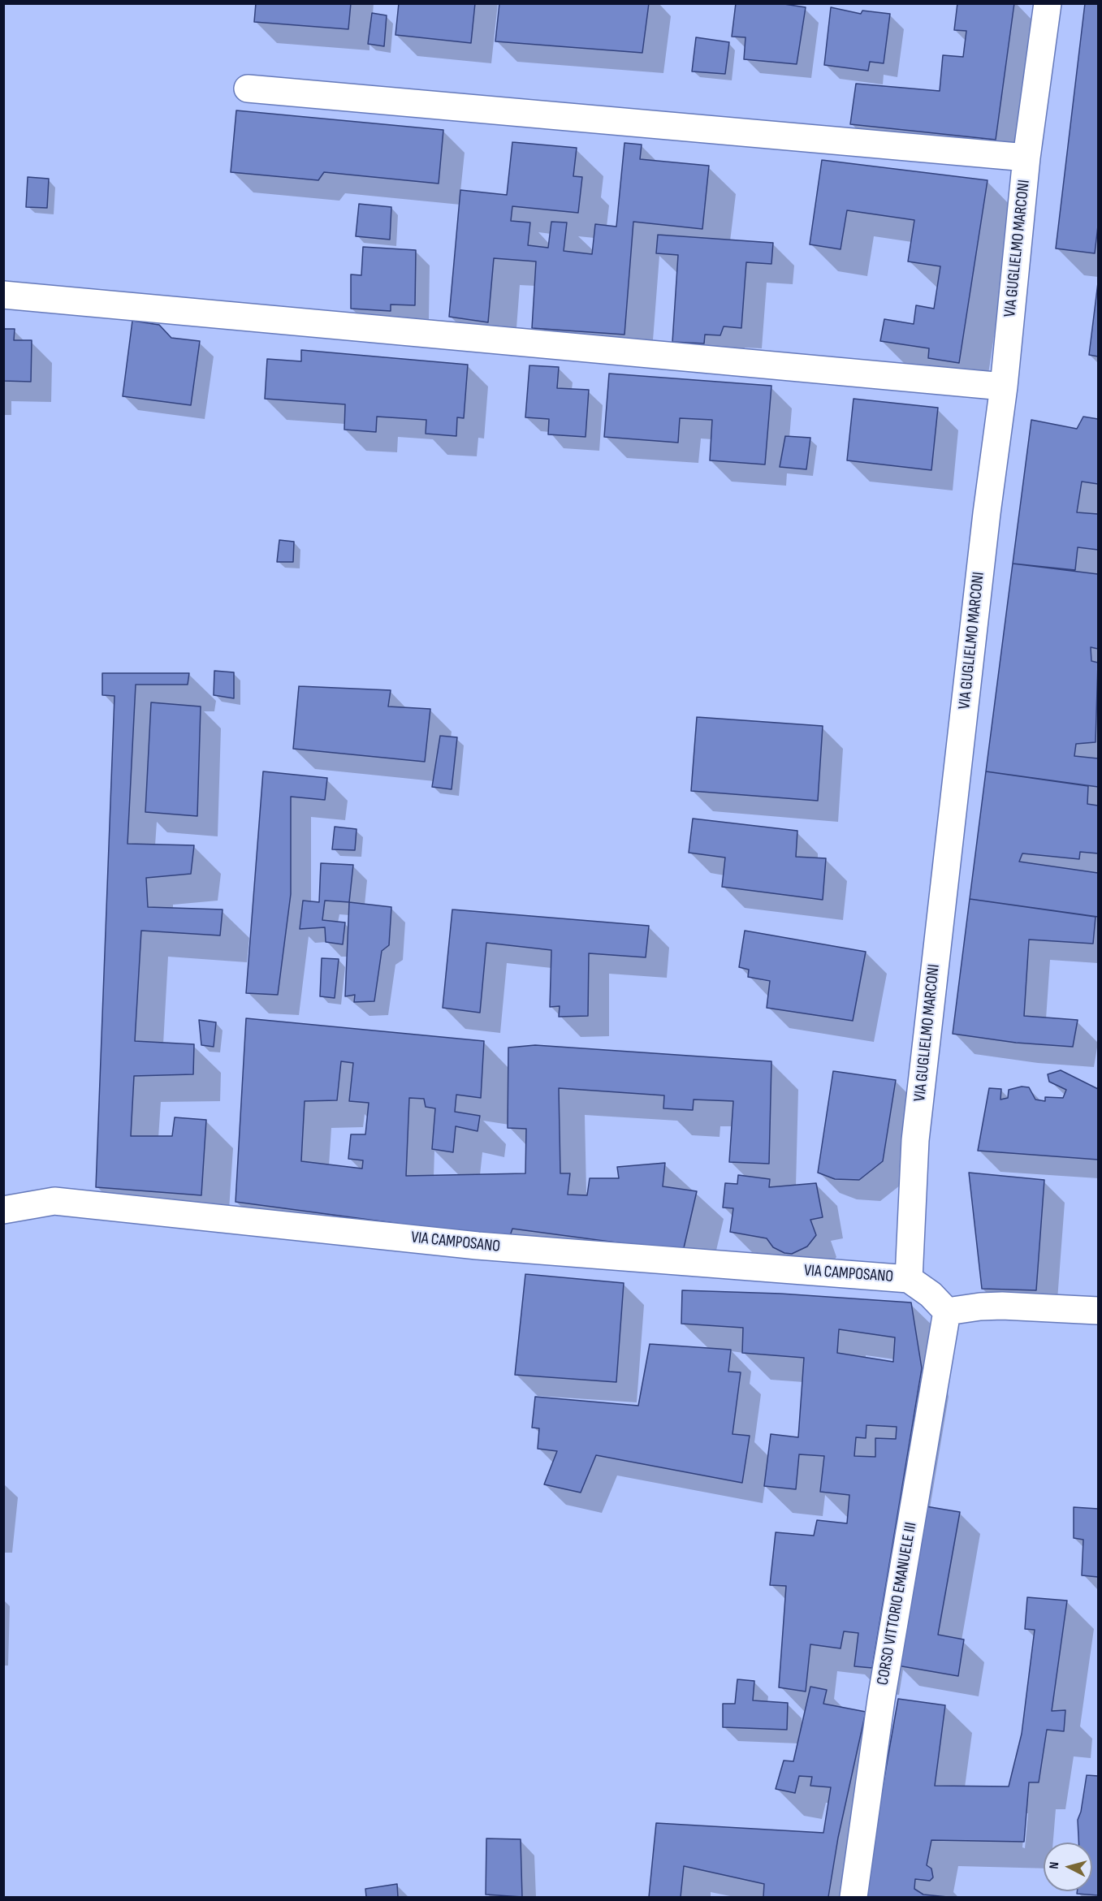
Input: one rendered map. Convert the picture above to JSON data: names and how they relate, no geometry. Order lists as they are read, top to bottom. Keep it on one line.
{"streets":{"street":["VIA GUGLIELMO MARCONI","VIA CAMPOSANO","CORSO VITTORIO EMANUELE III"]},"crossings":[["VIA GUGLIELMO MARCONI","VIA CAMPOSANO"]],"north":"left"}
